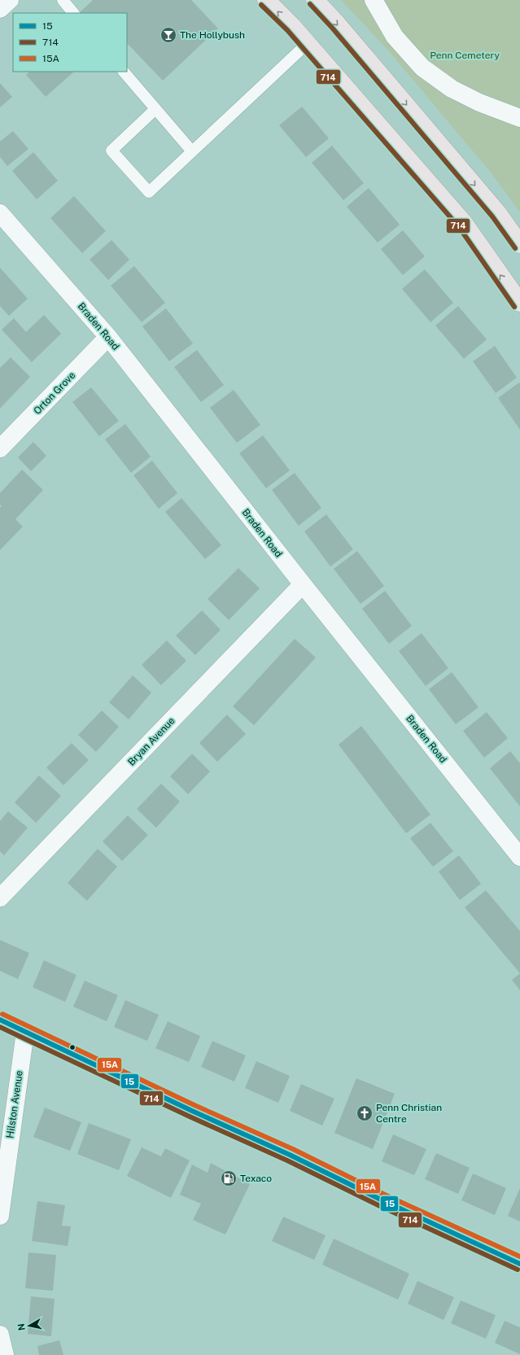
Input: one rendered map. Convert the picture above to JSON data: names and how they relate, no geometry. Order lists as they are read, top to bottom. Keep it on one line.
{"streets":{"street":["Braden Road","Orton Grove","Bryan Avenue","Hilston Avenue"]},"crossings":[["Braden Road","Orton Grove"],["Braden Road","Bryan Avenue"]],"parks":["Penn Cemetery"],"places":{"bar":["The Hollybush"],"church":["Penn Christian Centre"],"fuel station":["Texaco"]},"lines":["transit line 714","transit line 15A","transit line 15"],"legend":["15","714","15A"],"north":"left"}
